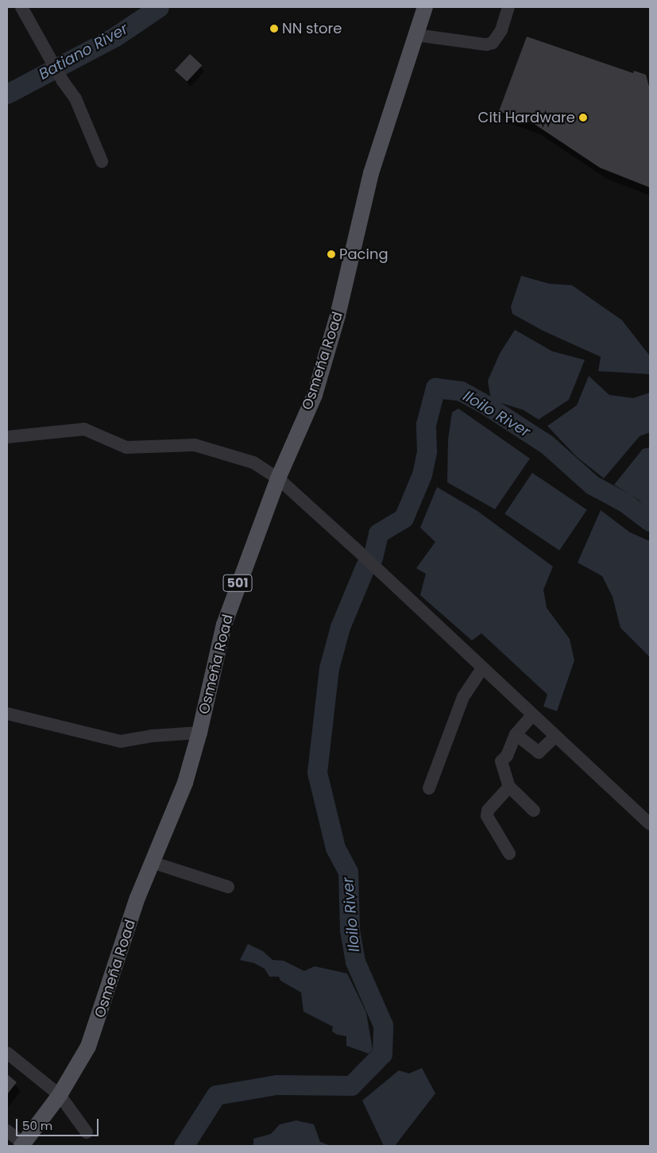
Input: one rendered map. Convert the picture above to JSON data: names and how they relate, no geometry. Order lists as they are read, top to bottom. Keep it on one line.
{"streets":{"main road":["Osmeña Road","501"]},"water":["Batiano River","Iloilo River"],"places":["NN store","Citi Hardware","Pacing"],"scale_bar":"50 m"}
